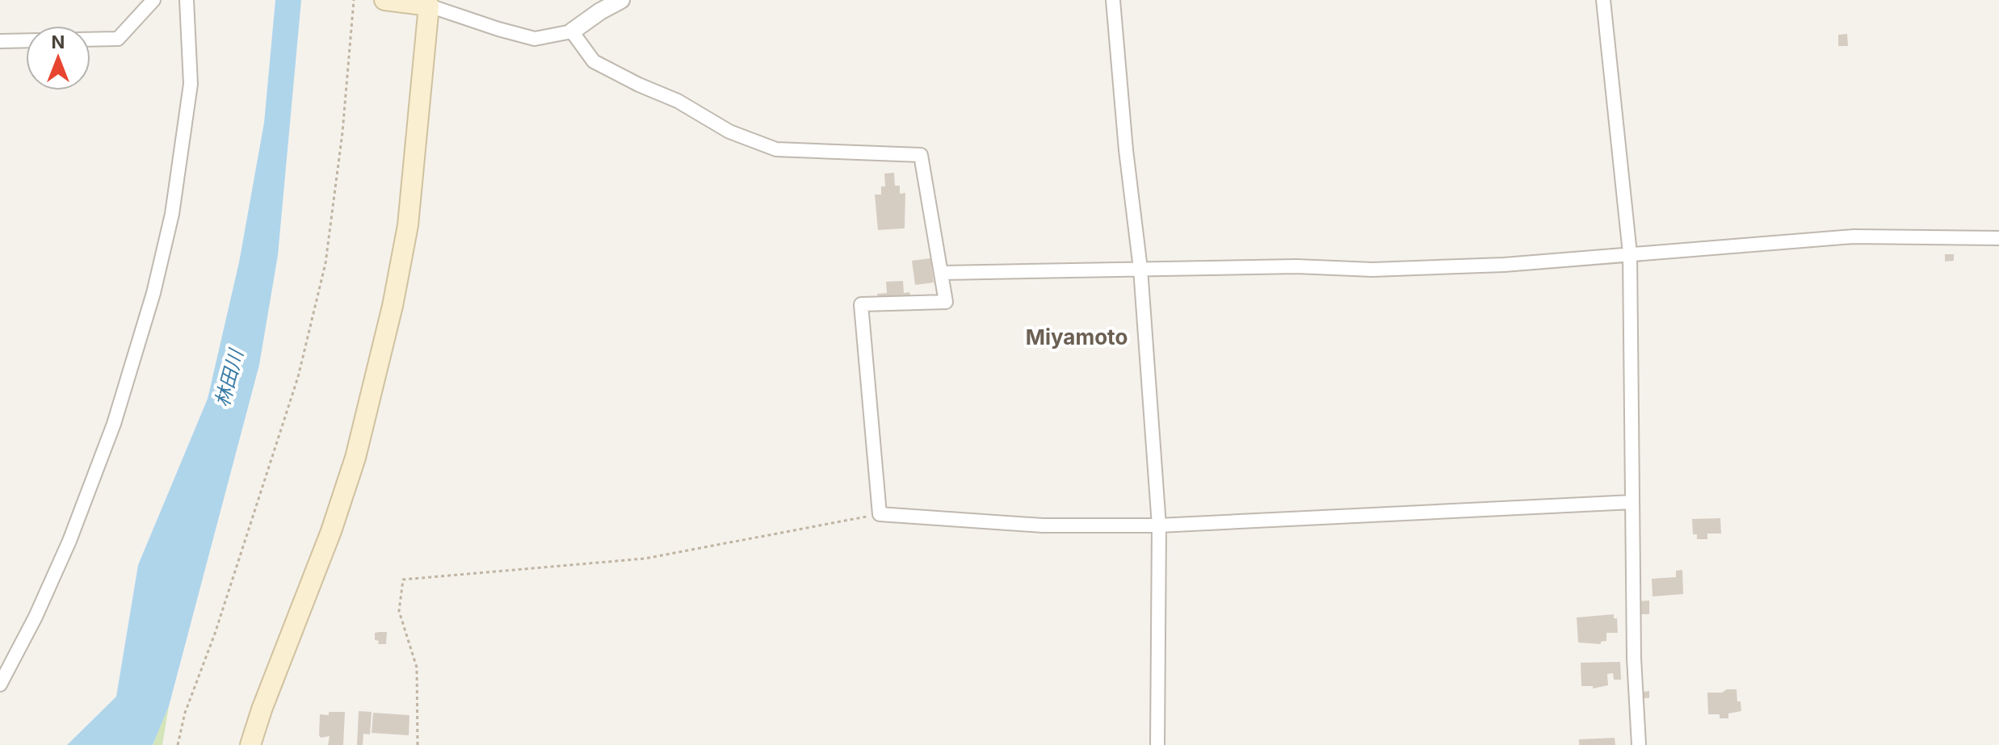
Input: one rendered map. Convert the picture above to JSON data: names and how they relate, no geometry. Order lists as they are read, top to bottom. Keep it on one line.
{"districts":["Miyamoto"],"water":["林田川"],"north":"top"}
